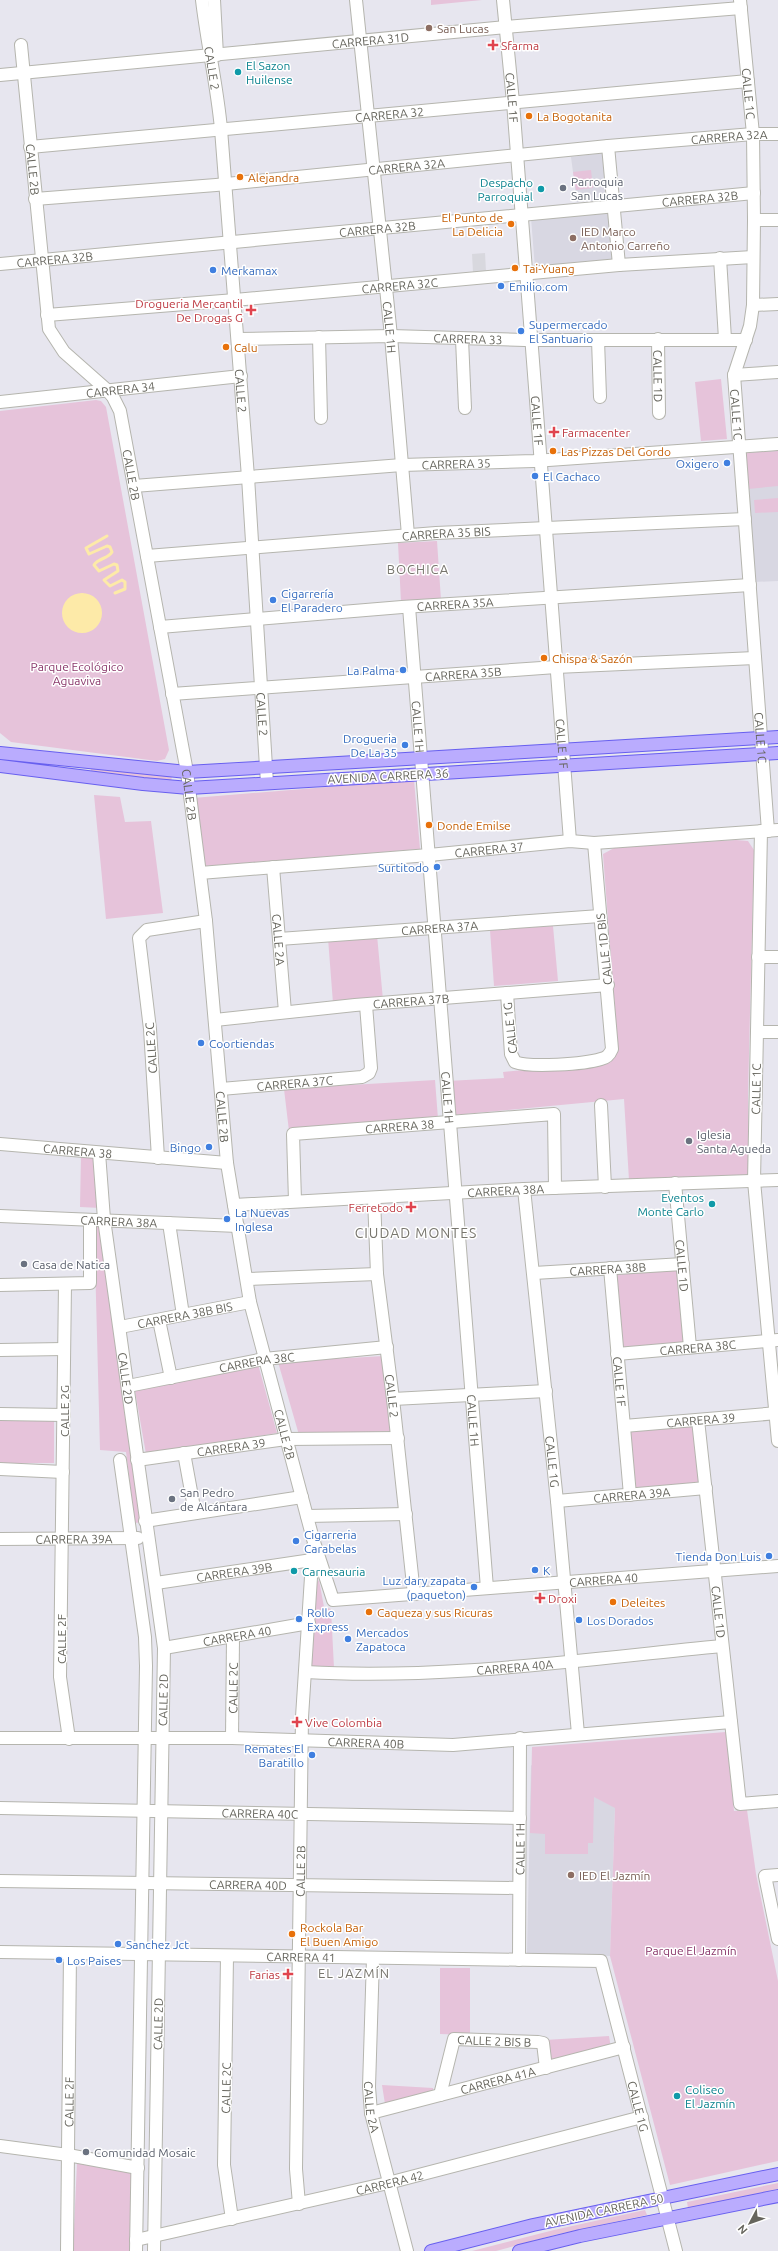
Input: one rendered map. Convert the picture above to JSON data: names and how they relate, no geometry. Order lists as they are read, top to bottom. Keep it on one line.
{"streets":{"main road":["AVENIDA CARRERA 36","AVENIDA CARRERA 50"],"street":["CARRERA 31D","CALLE 2","CALLE 1C","CALLE 1F","CARRERA 32","CARRERA 32A","CALLE 2B","CARRERA 32B","CARRERA 32C","CALLE 1H","CARRERA 33","CALLE 1D","CARRERA 34","CARRERA 35","CARRERA 35 BIS","CARRERA 35A","CARRERA 35B","CARRERA 37","CARRERA 37A","CALLE 2A","CALLE 1D BIS","CARRERA 37B","CALLE 1G","CALLE 2C","CARRERA 37C","CARRERA 38","CARRERA 38A","CARRERA 38B","CARRERA 38B BIS","CARRERA 38C","CALLE 2D","CALLE 2G","CARRERA 39","CARRERA 39A","CARRERA 39B","CARRERA 40","CALLE 2F","CARRERA 40A","CARRERA 40B","CARRERA 40C","CARRERA 40D","CARRERA 41","CALLE 2 BIS B","CARRERA 41A","CARRERA 42"]},"crossings":[["CARRERA 31D","CALLE 2"],["CARRERA 31D","CALLE 1C"],["CARRERA 31D","CALLE 1F"],["CARRERA 31D","CALLE 2B"],["CARRERA 31D","CALLE 1H"],["CALLE 2","CARRERA 32"],["CALLE 2","CARRERA 32A"],["CALLE 2","CARRERA 32B"],["CALLE 2","CARRERA 32C"],["CALLE 2","CARRERA 33"],["CALLE 2","CARRERA 34"],["CALLE 2","CARRERA 35"],["CALLE 2","CARRERA 35 BIS"],["CALLE 2","CARRERA 35A"],["CALLE 2","CARRERA 35B"],["CALLE 2","AVENIDA CARRERA 36"],["CALLE 2","CARRERA 38A"],["CALLE 2","CARRERA 38C"],["CALLE 2","CARRERA 39"],["CALLE 2","CARRERA 40"],["CALLE 1C","CARRERA 32"],["CALLE 1C","CARRERA 32A"],["CALLE 1C","CARRERA 32B"],["CALLE 1C","CARRERA 32C"],["CALLE 1C","CARRERA 33"],["CALLE 1C","CARRERA 35"],["CALLE 1C","CARRERA 35 BIS"],["CALLE 1C","CARRERA 35A"],["CALLE 1C","CARRERA 35B"],["CALLE 1C","AVENIDA CARRERA 36"],["CALLE 1C","CARRERA 37"],["CALLE 1C","CARRERA 38A"],["CALLE 1C","CARRERA 38C"],["CALLE 1C","CARRERA 39"],["CALLE 1F","CARRERA 32"],["CALLE 1F","CARRERA 32A"],["CALLE 1F","CARRERA 32B"],["CALLE 1F","CARRERA 32C"],["CALLE 1F","CARRERA 33"],["CALLE 1F","CARRERA 35"],["CALLE 1F","CARRERA 35 BIS"],["CALLE 1F","CARRERA 35A"],["CALLE 1F","CARRERA 35B"],["CALLE 1F","AVENIDA CARRERA 36"],["CALLE 1F","CARRERA 37"],["CALLE 1F","CARRERA 38B"],["CALLE 1F","CARRERA 38C"],["CALLE 1F","CARRERA 39"],["CALLE 1F","CARRERA 39A"],["CARRERA 32","CALLE 2B"],["CARRERA 32","CALLE 1H"],["CARRERA 32A","CALLE 2B"],["CARRERA 32A","CALLE 1H"],["CALLE 2B","CARRERA 32B"],["CALLE 2B","CARRERA 32C"],["CALLE 2B","CARRERA 34"],["CALLE 2B","CARRERA 35"],["CALLE 2B","CARRERA 35 BIS"],["CALLE 2B","CARRERA 35A"],["CALLE 2B","CARRERA 35B"],["CALLE 2B","AVENIDA CARRERA 36"],["CALLE 2B","CARRERA 37"],["CALLE 2B","CARRERA 37B"],["CALLE 2B","CALLE 2C"],["CALLE 2B","CARRERA 37C"],["CALLE 2B","CARRERA 38"],["CALLE 2B","CARRERA 38A"],["CALLE 2B","CARRERA 38B BIS"],["CALLE 2B","CARRERA 38C"],["CALLE 2B","CARRERA 39"],["CALLE 2B","CARRERA 39B"],["CALLE 2B","CARRERA 40"],["CALLE 2B","CARRERA 40A"],["CALLE 2B","CARRERA 40B"],["CALLE 2B","CARRERA 40C"],["CALLE 2B","CARRERA 40D"],["CALLE 2B","CARRERA 41"],["CALLE 2B","CARRERA 42"],["CARRERA 32B","CALLE 1H"],["CARRERA 32C","CALLE 1H"],["CALLE 1H","CARRERA 33"],["CALLE 1H","CARRERA 35"],["CALLE 1H","CARRERA 35 BIS"],["CALLE 1H","CARRERA 35A"],["CALLE 1H","CARRERA 35B"],["CALLE 1H","AVENIDA CARRERA 36"],["CALLE 1H","CARRERA 37"],["CALLE 1H","CARRERA 37A"],["CALLE 1H","CARRERA 37B"],["CALLE 1H","CARRERA 38"],["CALLE 1H","CARRERA 38A"],["CALLE 1H","CARRERA 40"],["CALLE 1H","CARRERA 40B"],["CALLE 1H","CARRERA 40C"],["CALLE 1H","CARRERA 40D"],["CALLE 1H","CARRERA 41"],["CARRERA 33","CALLE 1D"],["CALLE 1D","CARRERA 38A"],["CALLE 1D","CARRERA 38B"],["CALLE 1D","CARRERA 38C"],["CALLE 1D","CARRERA 39"],["CALLE 1D","CARRERA 39A"],["CALLE 1D","CARRERA 40"],["CALLE 1D","CARRERA 40A"],["CALLE 1D","CARRERA 40B"],["CARRERA 37","CALLE 2A"],["CARRERA 37","CALLE 1D BIS"],["CARRERA 37A","CALLE 2A"],["CARRERA 37A","CALLE 1D BIS"],["CALLE 2A","CARRERA 37B"],["CALLE 2A","CARRERA 41"],["CALLE 2A","CARRERA 41A"],["CALLE 2A","CARRERA 42"],["CALLE 1D BIS","CARRERA 37B"],["CALLE 1D BIS","CALLE 1G"],["CARRERA 37B","CALLE 1G"],["CARRERA 37B","CARRERA 37C"],["CALLE 1G","CARRERA 38A"],["CALLE 1G","CARRERA 38B"],["CALLE 1G","CARRERA 39A"],["CALLE 1G","CARRERA 40"],["CALLE 1G","CARRERA 40A"],["CALLE 1G","CARRERA 40B"],["CALLE 1G","CARRERA 41"],["CALLE 1G","CARRERA 41A"],["CALLE 1G","CARRERA 42"],["CALLE 1G","AVENIDA CARRERA 50"],["CALLE 2C","CARRERA 38"],["CALLE 2C","CARRERA 40"],["CALLE 2C","CARRERA 40B"],["CALLE 2C","CARRERA 41"],["CALLE 2C","CARRERA 42"],["CARRERA 38","CARRERA 38A"],["CARRERA 38","CALLE 2D"],["CARRERA 38A","CALLE 2D"],["CARRERA 38B BIS","CALLE 2D"],["CARRERA 38C","CALLE 2D"],["CALLE 2D","CARRERA 39"],["CALLE 2D","CARRERA 39A"],["CALLE 2D","CARRERA 39B"],["CALLE 2D","CARRERA 40"],["CALLE 2D","CARRERA 40B"],["CALLE 2D","CARRERA 40C"],["CALLE 2D","CARRERA 40D"],["CALLE 2D","CARRERA 41"],["CALLE 2D","CARRERA 42"],["CALLE 2G","CARRERA 39A"],["CALLE 2G","CALLE 2F"],["CARRERA 39A","CALLE 2F"],["CALLE 2F","CARRERA 40B"],["CALLE 2F","CARRERA 41"],["CALLE 2 BIS B","CARRERA 41A"]],"districts":["BOCHICA","CIUDAD MONTES","EL JAZMÍN"],"parks":["Parque Ecológico Aguaviva","Parque El Jazmín"],"places":{"other":["San Lucas","El Sazon Huilense","La Bogotanita","Alejandra","Parroquia San Lucas","Despacho Parroquial","El Punto de La Delicia","IED Marco Antonio Carreño","Tai-Yuang","Merkamax","Emilio.com","Supermercado El Santuario","Calu","Las Pizzas Del Gordo","Oxigero","El Cachaco","Cigarrería El Paradero","Chispa & Sazón","La Palma","Drogueria De La 35","Donde Emilse","Surtitodo","Coortiendas","Iglesia Santa Agueda","Bingo","Eventos Monte Carlo","La Nuevas Inglesa","Casa de Natica","San Pedro de Alcántara","Cigarreria Carabelas","Tienda Don Luis","K","Carnesauria","Luz dary zapata (paqueton)","Deleites","Caqueza y sus Ricuras","Rollo Express","Los Dorados","Mercados Zapatoca","Remates El Baratillo","IED El Jazmín","Rockola Bar El Buen Amigo","Sanchez Jct","Los Paises","Coliseo El Jazmín","Comunidad Mosaic"],"health":["Sfarma","Drogueria Mercantil De Drogas G","Farmacenter","Ferretodo","Droxi","Vive Colombia","Farias"]},"north":"bottom left"}
